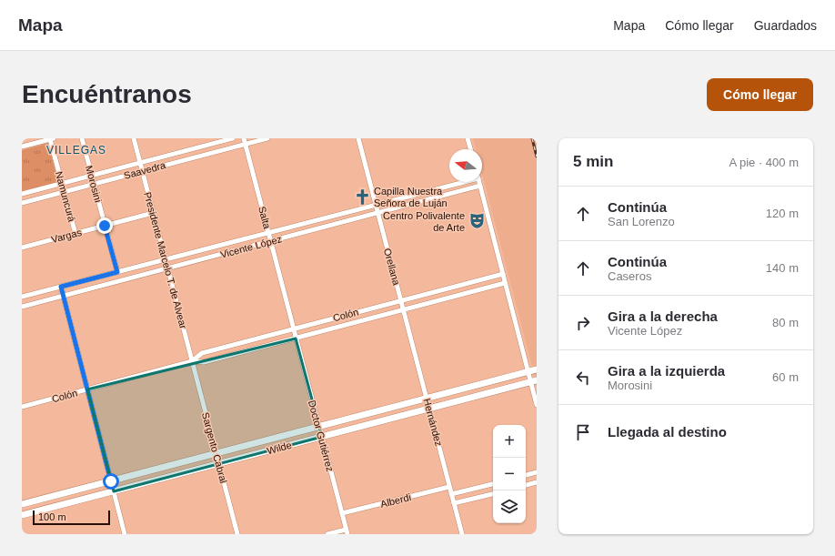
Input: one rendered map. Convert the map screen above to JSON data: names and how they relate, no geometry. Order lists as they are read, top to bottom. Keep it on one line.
{"streets":{"street":["Saavedra","Morosini","Namuncurá","Salta","Vargas","Vicente López","Presidente Marcelo T. de Alvear","Orellana","Colón","Hernández","Doctor Gutiérrez","Sargento Cabral","Wilde","Alberdi"]},"crossings":[["Saavedra","Morosini"],["Saavedra","Namuncurá"],["Saavedra","Salta"],["Saavedra","Presidente Marcelo T. de Alvear"],["Morosini","Vargas"],["Morosini","Vicente López"],["Namuncurá","Vargas"],["Salta","Vicente López"],["Salta","Colón"],["Salta","Doctor Gutiérrez"],["Vargas","Presidente Marcelo T. de Alvear"],["Vicente López","Presidente Marcelo T. de Alvear"],["Vicente López","Orellana"],["Presidente Marcelo T. de Alvear","Colón"],["Presidente Marcelo T. de Alvear","Sargento Cabral"],["Orellana","Colón"],["Orellana","Hernández"],["Colón","Hernández"],["Colón","Doctor Gutiérrez"],["Colón","Sargento Cabral"],["Hernández","Wilde"],["Hernández","Alberdi"],["Doctor Gutiérrez","Wilde"],["Doctor Gutiérrez","Alberdi"],["Sargento Cabral","Wilde"]],"districts":["VILLEGAS"],"places":{"church":["Capilla Nuestra Señora de Luján"],"theatre":["Centro Polivalente de Arte"]},"scale_bar":"100 m","north":"left","page":{"header":"Mapa","nav":["Mapa","Cómo llegar","Guardados"],"buttons":"Cómo llegar","title":"Encuéntranos","heading":["5 min","A pie · 400 m"],"list":[["Continúa","San Lorenzo","120 m"],["Continúa","Caseros","140 m"],["Gira a la derecha","Vicente López","80 m"],["Gira a la izquierda","Morosini","60 m"],"Llegada al destino"],"map_buttons":["+","−"],"scale":"100 m"}}
